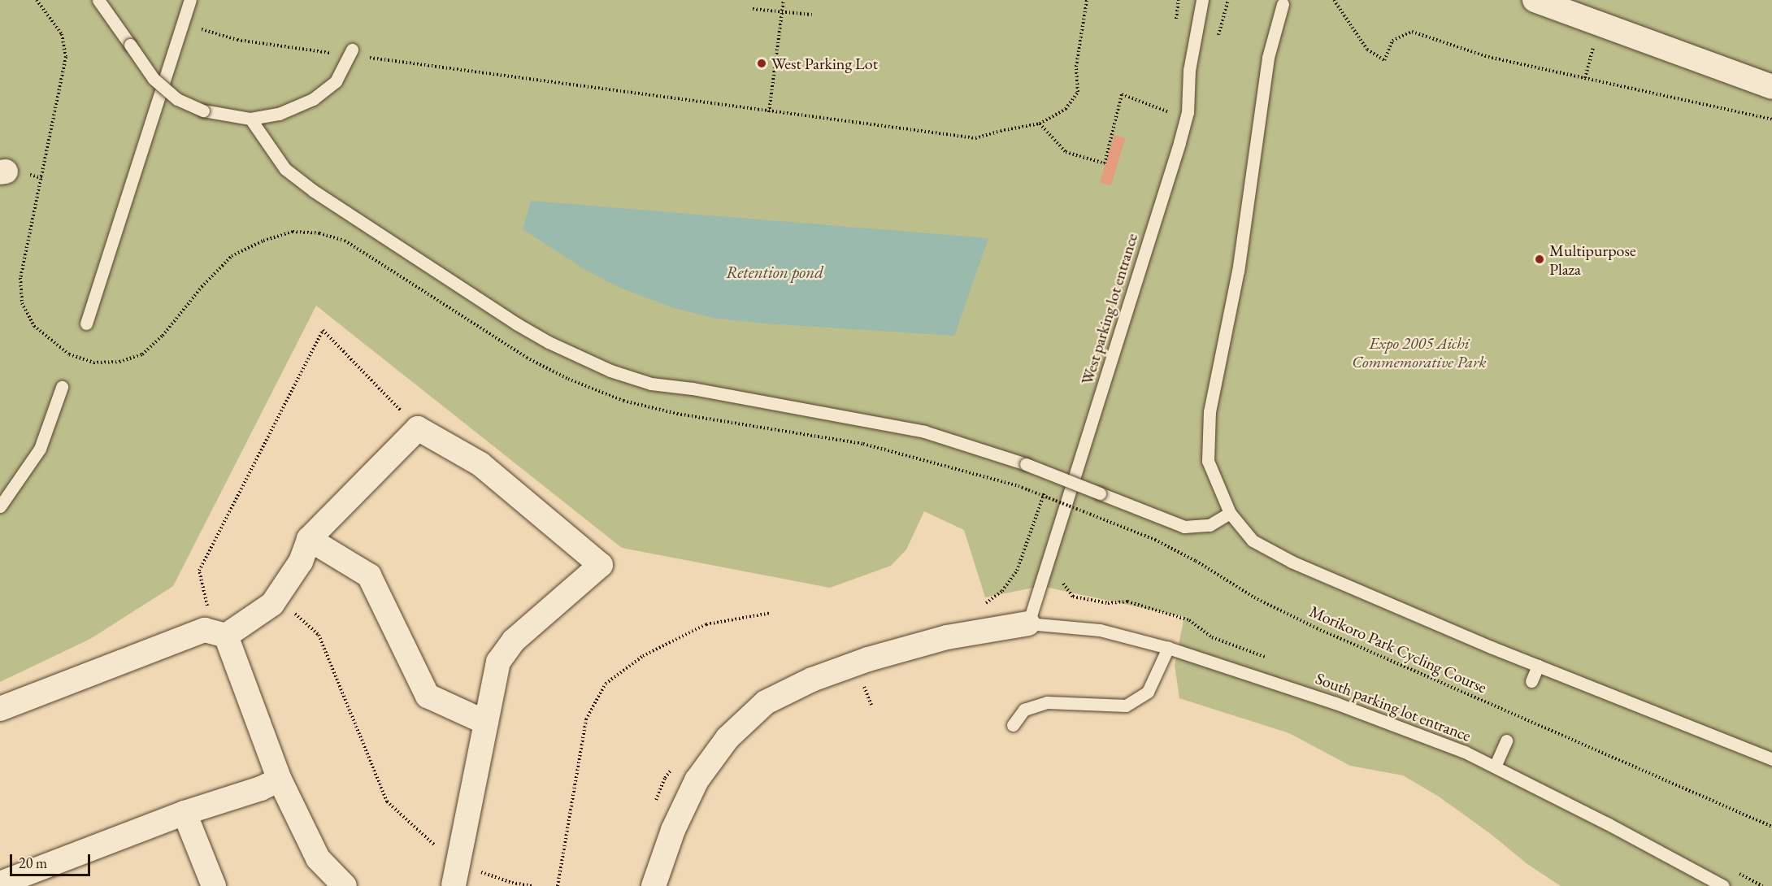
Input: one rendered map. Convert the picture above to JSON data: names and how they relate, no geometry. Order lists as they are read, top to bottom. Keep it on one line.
{"streets":{"lane":["West parking lot entrance","South parking lot entrance"],"path":["Morikoro Park Cycling Course"]},"crossings":[["West parking lot entrance","South parking lot entrance"]],"water":["Retention pond"],"parks":["Expo 2005 Aichi Commemorative Park"],"places":["West Parking Lot","Multipurpose Plaza"],"scale_bar":"20 m"}
